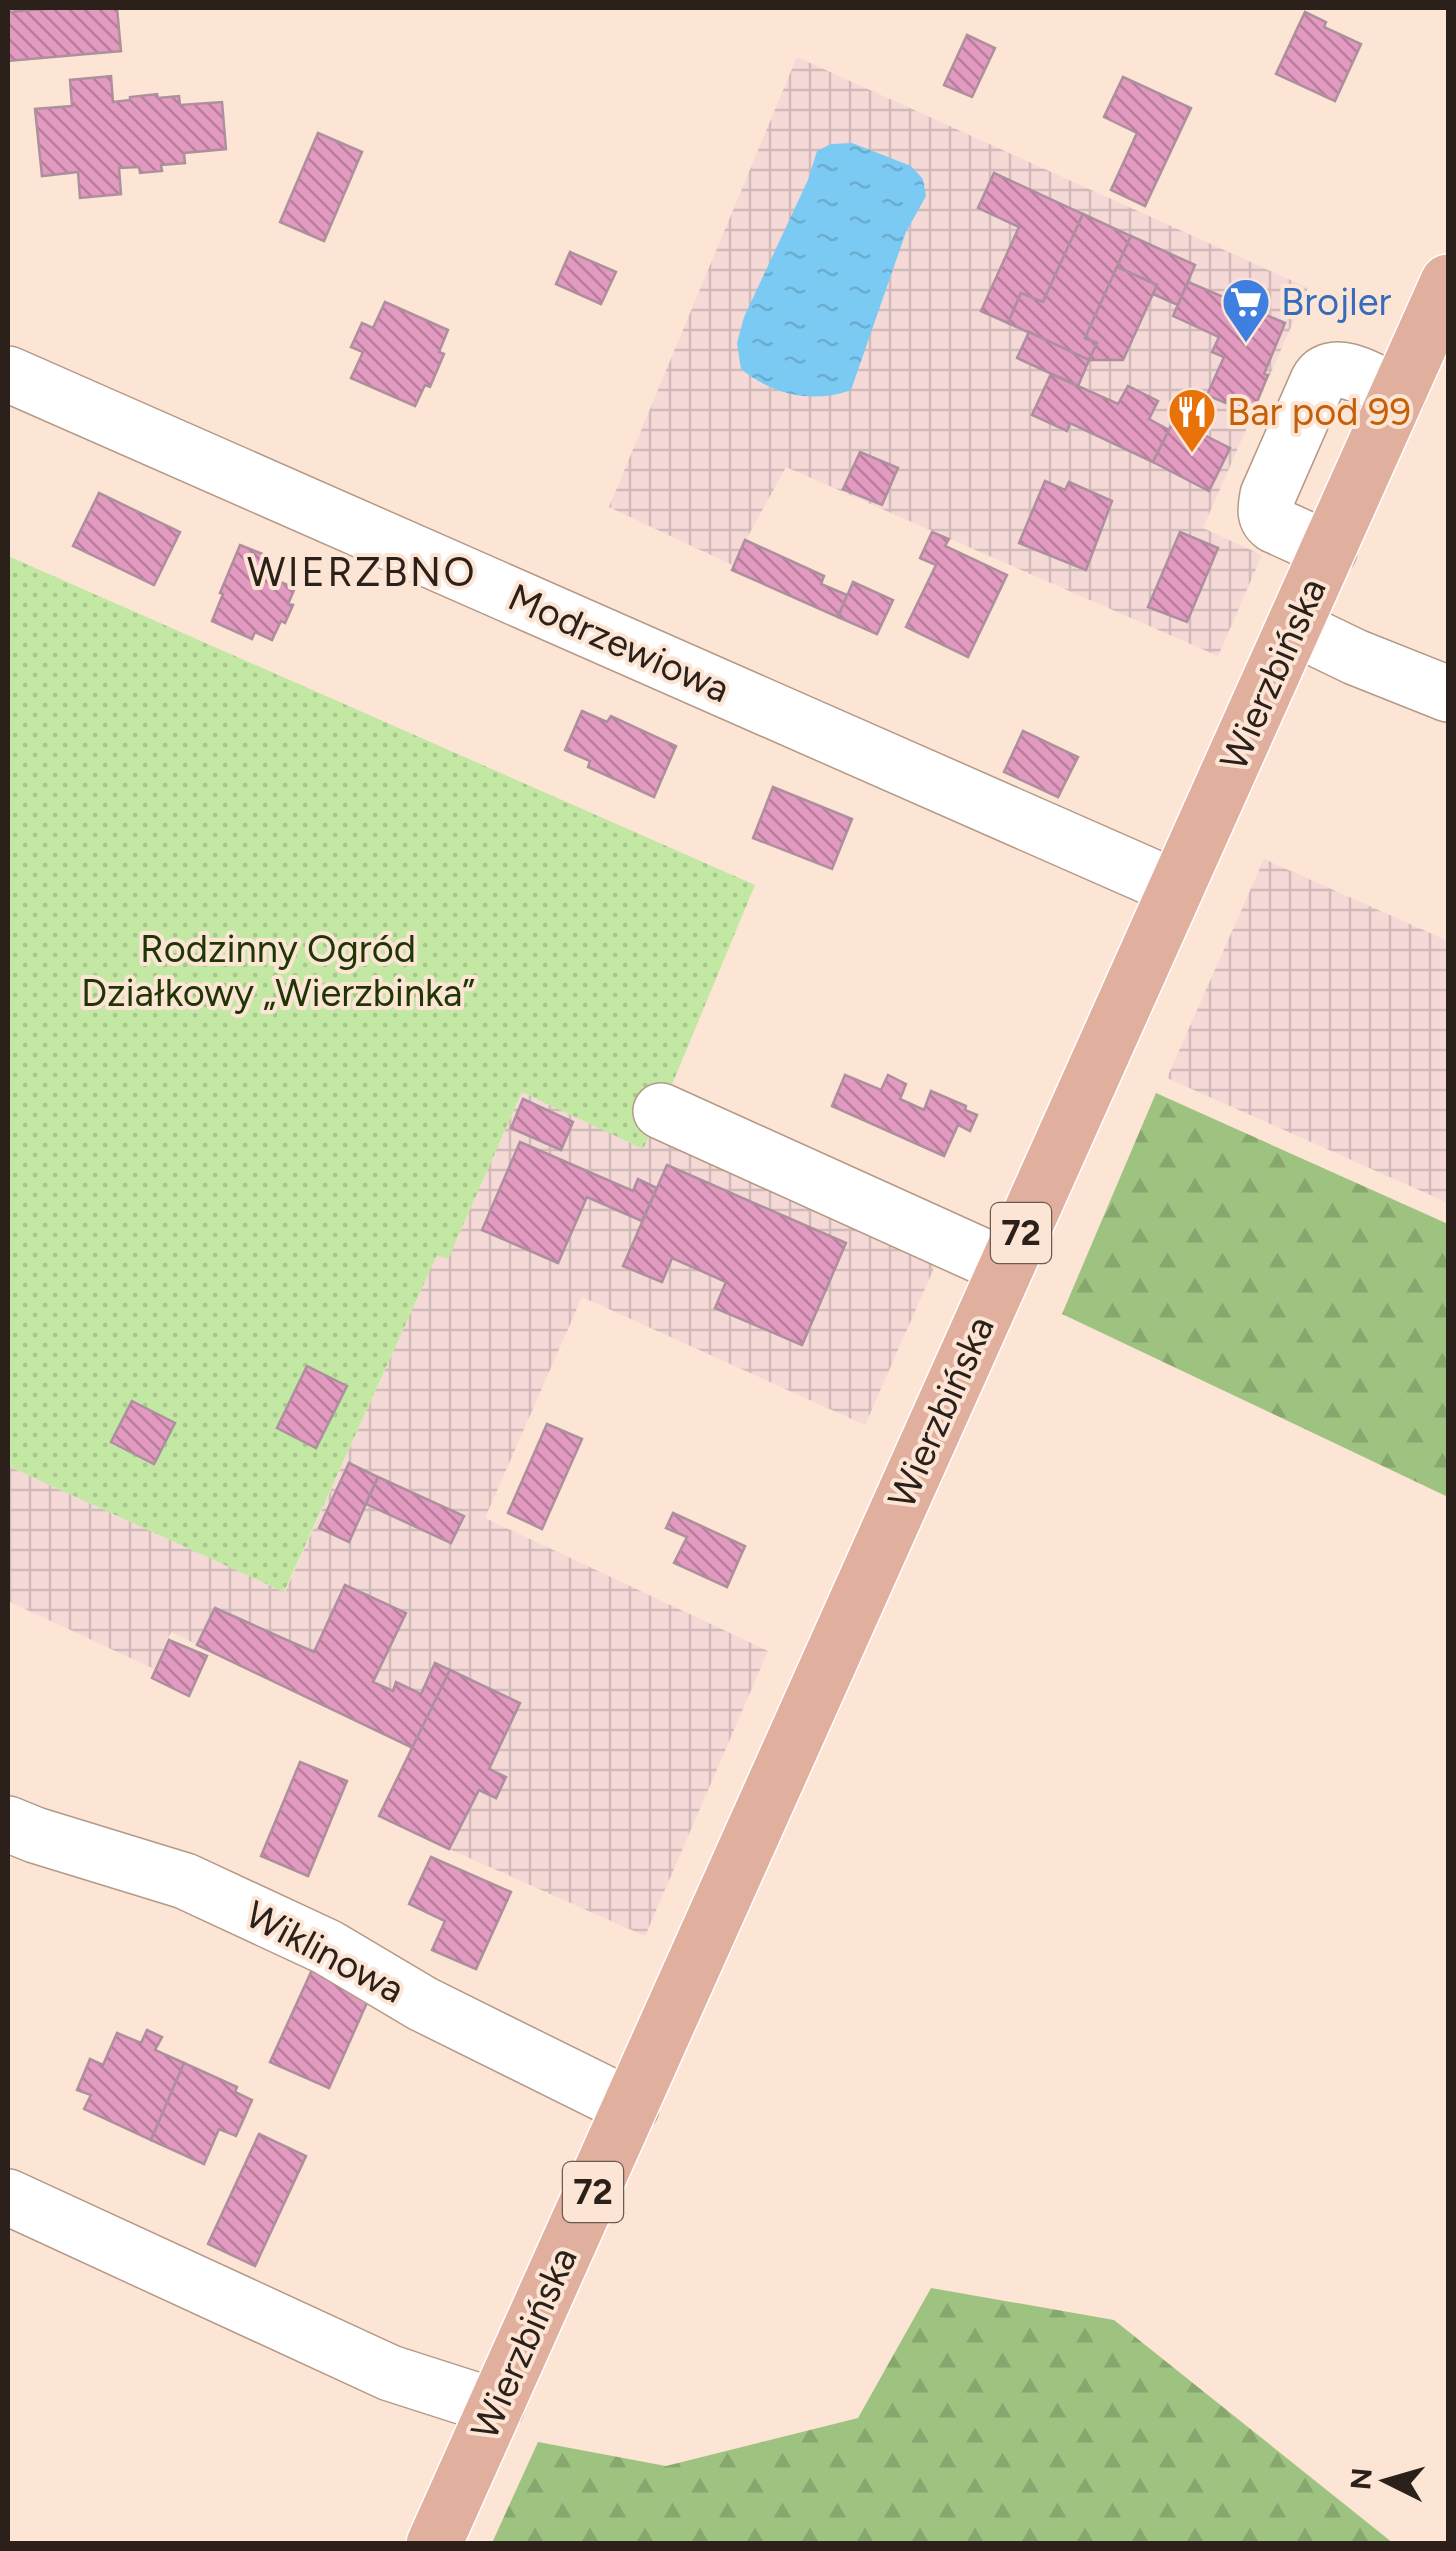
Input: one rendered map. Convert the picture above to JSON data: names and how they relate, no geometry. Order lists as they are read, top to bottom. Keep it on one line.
{"streets":{"main road":["Wierzbińska","72"],"street":["Modrzewiowa","Wiklinowa"]},"crossings":[["Modrzewiowa","Wierzbińska"],["Wierzbińska","Wiklinowa"]],"districts":["WIERZBNO"],"parks":["Rodzinny Ogród Działkowy „Wierzbinka”"],"places":{"supermarket":["Brojler"],"restaurant":["Bar pod 99"]},"north":"left"}
